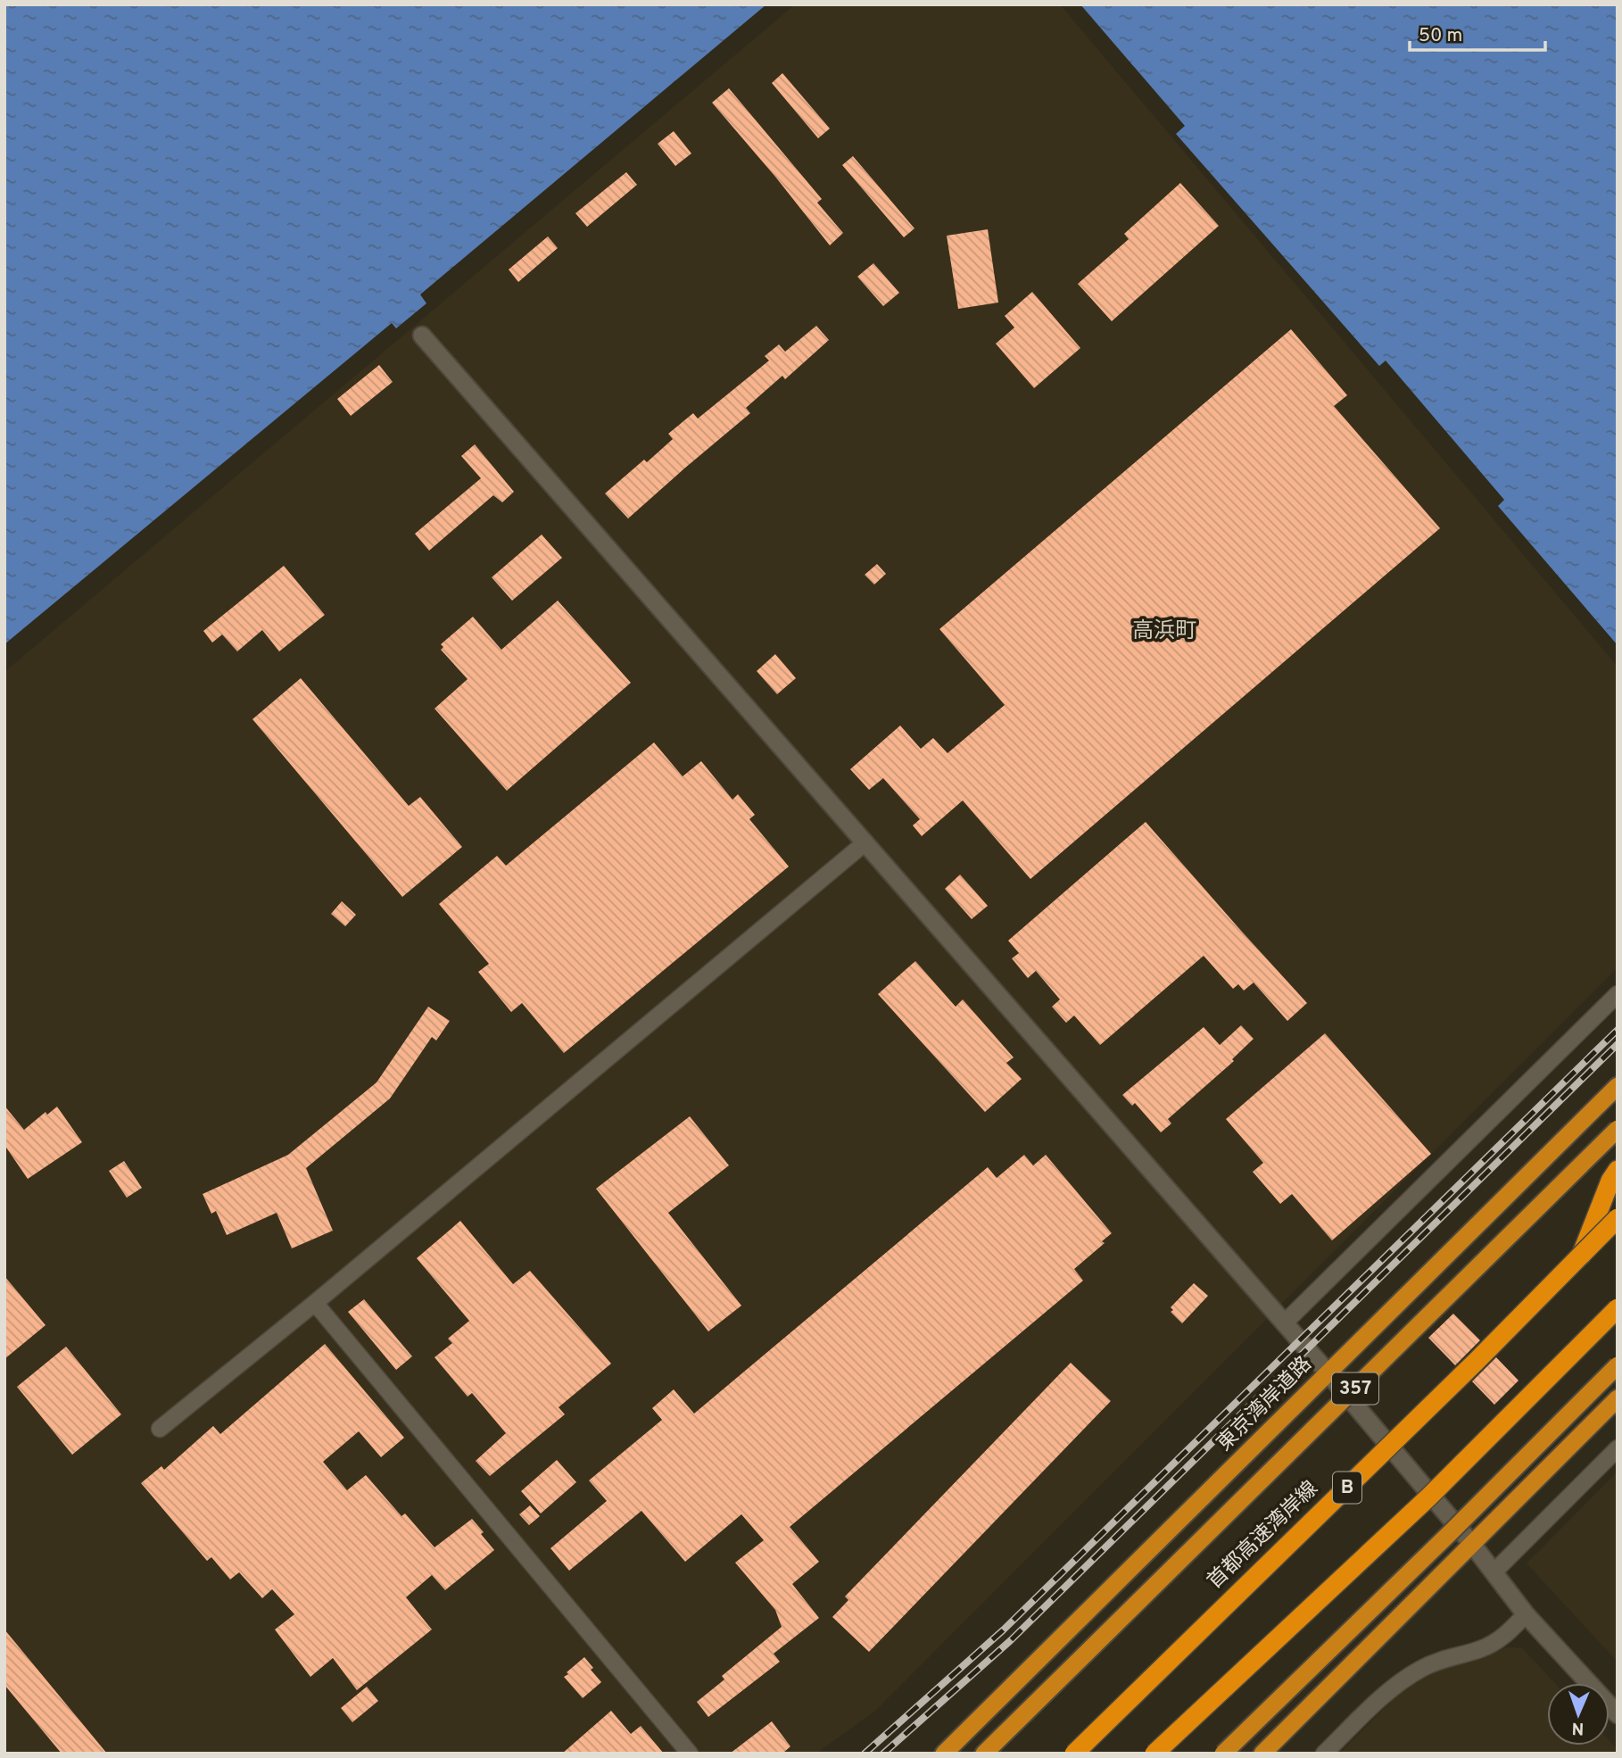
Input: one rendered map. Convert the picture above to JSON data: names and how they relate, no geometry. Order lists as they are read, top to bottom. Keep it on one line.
{"streets":{"highway":["357","東京湾岸道路","B","首都高速湾岸線"]},"districts":["高浜町"],"scale_bar":"50 m","north":"bottom"}
